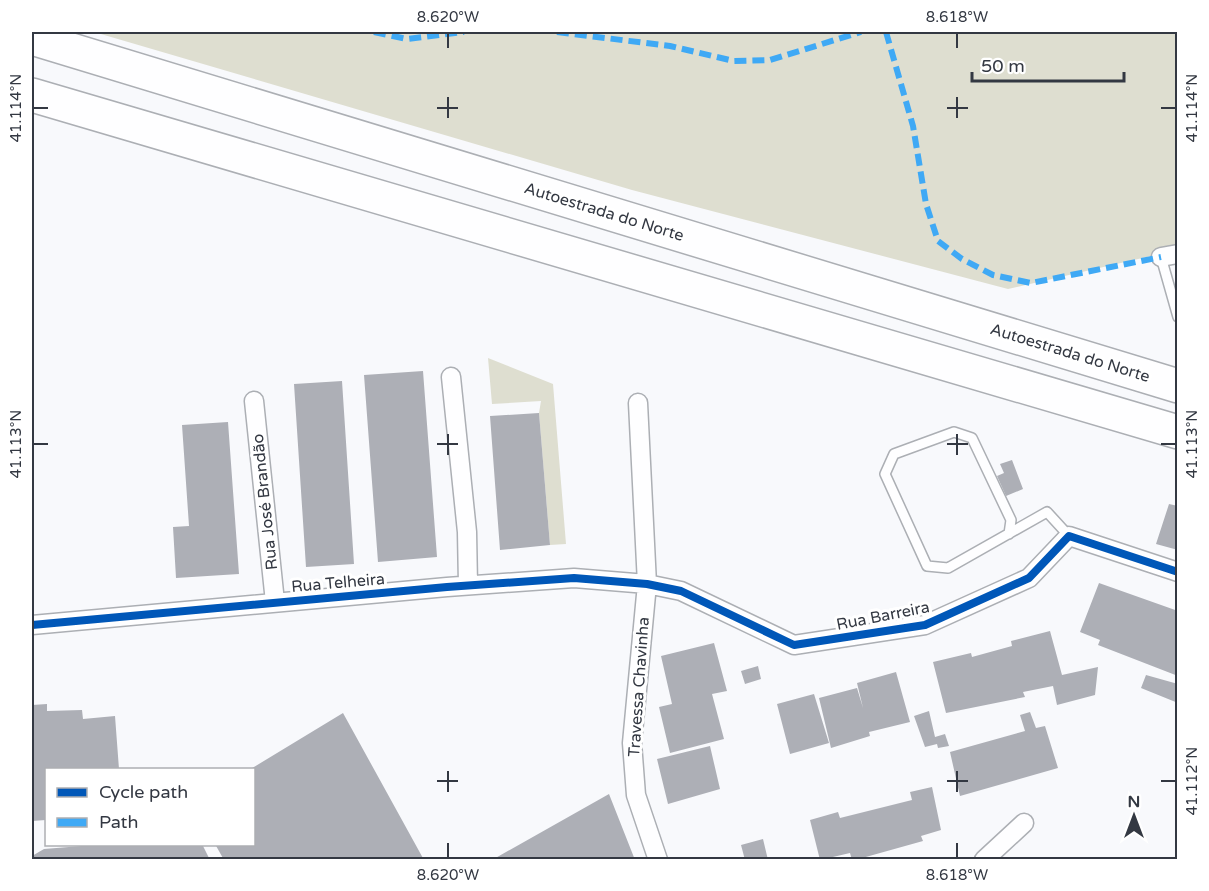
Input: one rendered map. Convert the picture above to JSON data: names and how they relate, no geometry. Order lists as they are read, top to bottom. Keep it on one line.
{"streets":{"highway":["Autoestrada do Norte"],"street":["Rua José Brandão","Rua Telheira","Rua Barreira","Travessa Chavinha"]},"crossings":[["Rua José Brandão","Rua Telheira"],["Rua Telheira","Rua Barreira"],["Rua Telheira","Travessa Chavinha"],["Rua Barreira","Travessa Chavinha"]],"legend":["Cycle path","Path"],"scale_bar":"50 m","north":"top","coordinates":["8.620°W","8.618°W","41.114°N","41.113°N","41.112°N"]}
